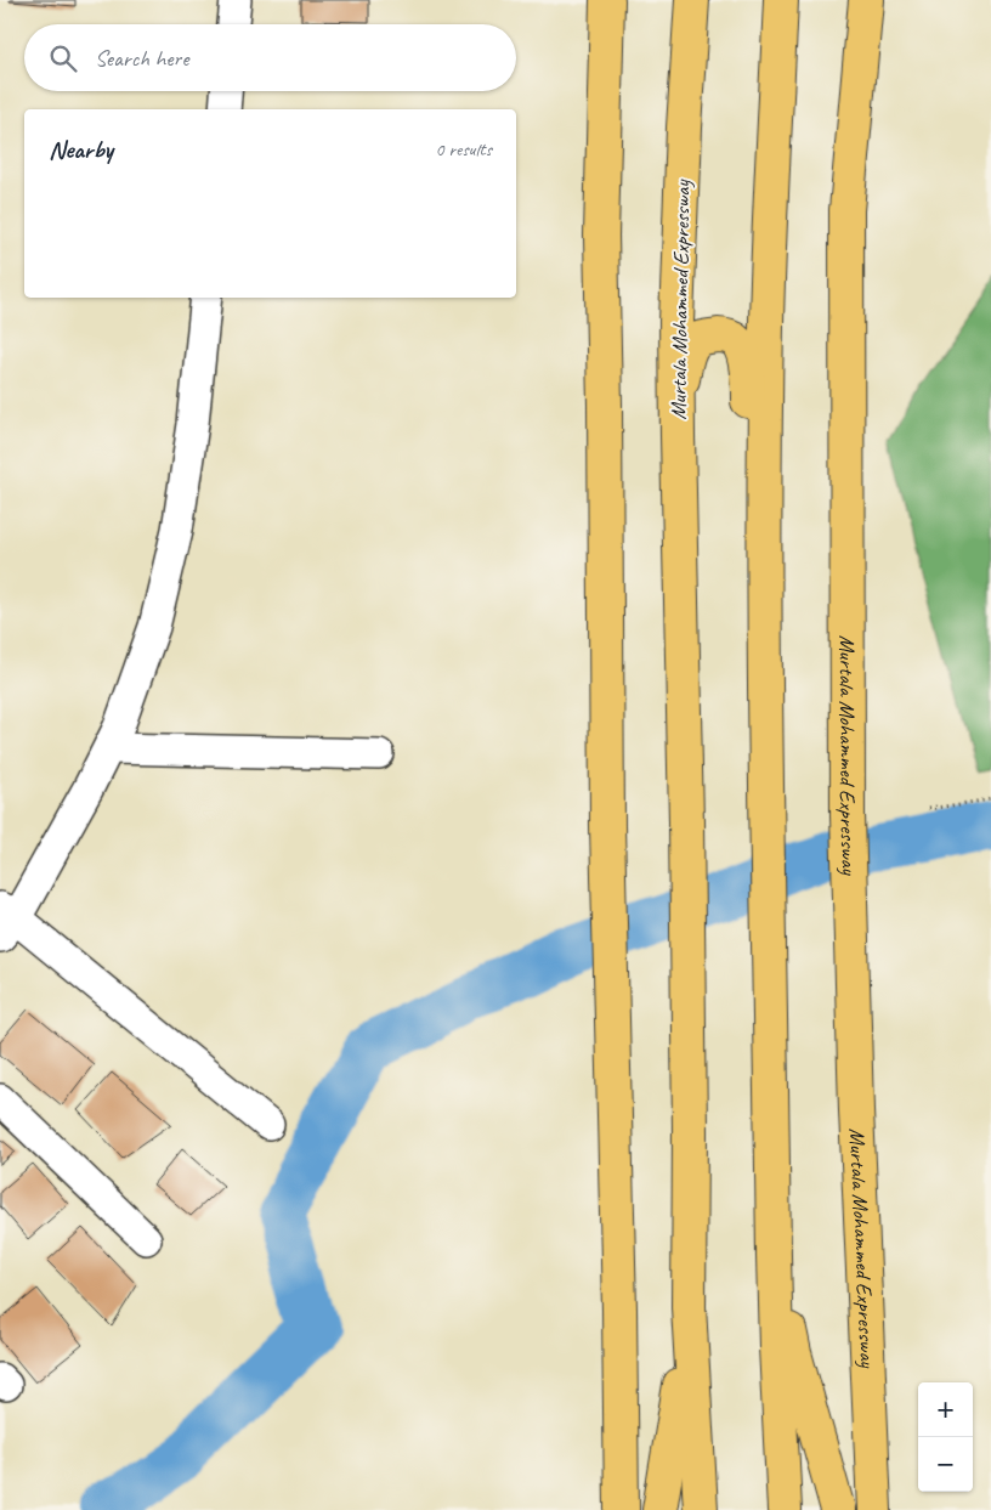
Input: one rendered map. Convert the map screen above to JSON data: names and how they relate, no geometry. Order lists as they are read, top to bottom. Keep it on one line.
{"streets":{"main road":["Murtala Mohammed Expressway"]},"page":{"search":"Search here","heading":["Nearby","0 results"],"map_buttons":["+","−"]}}
